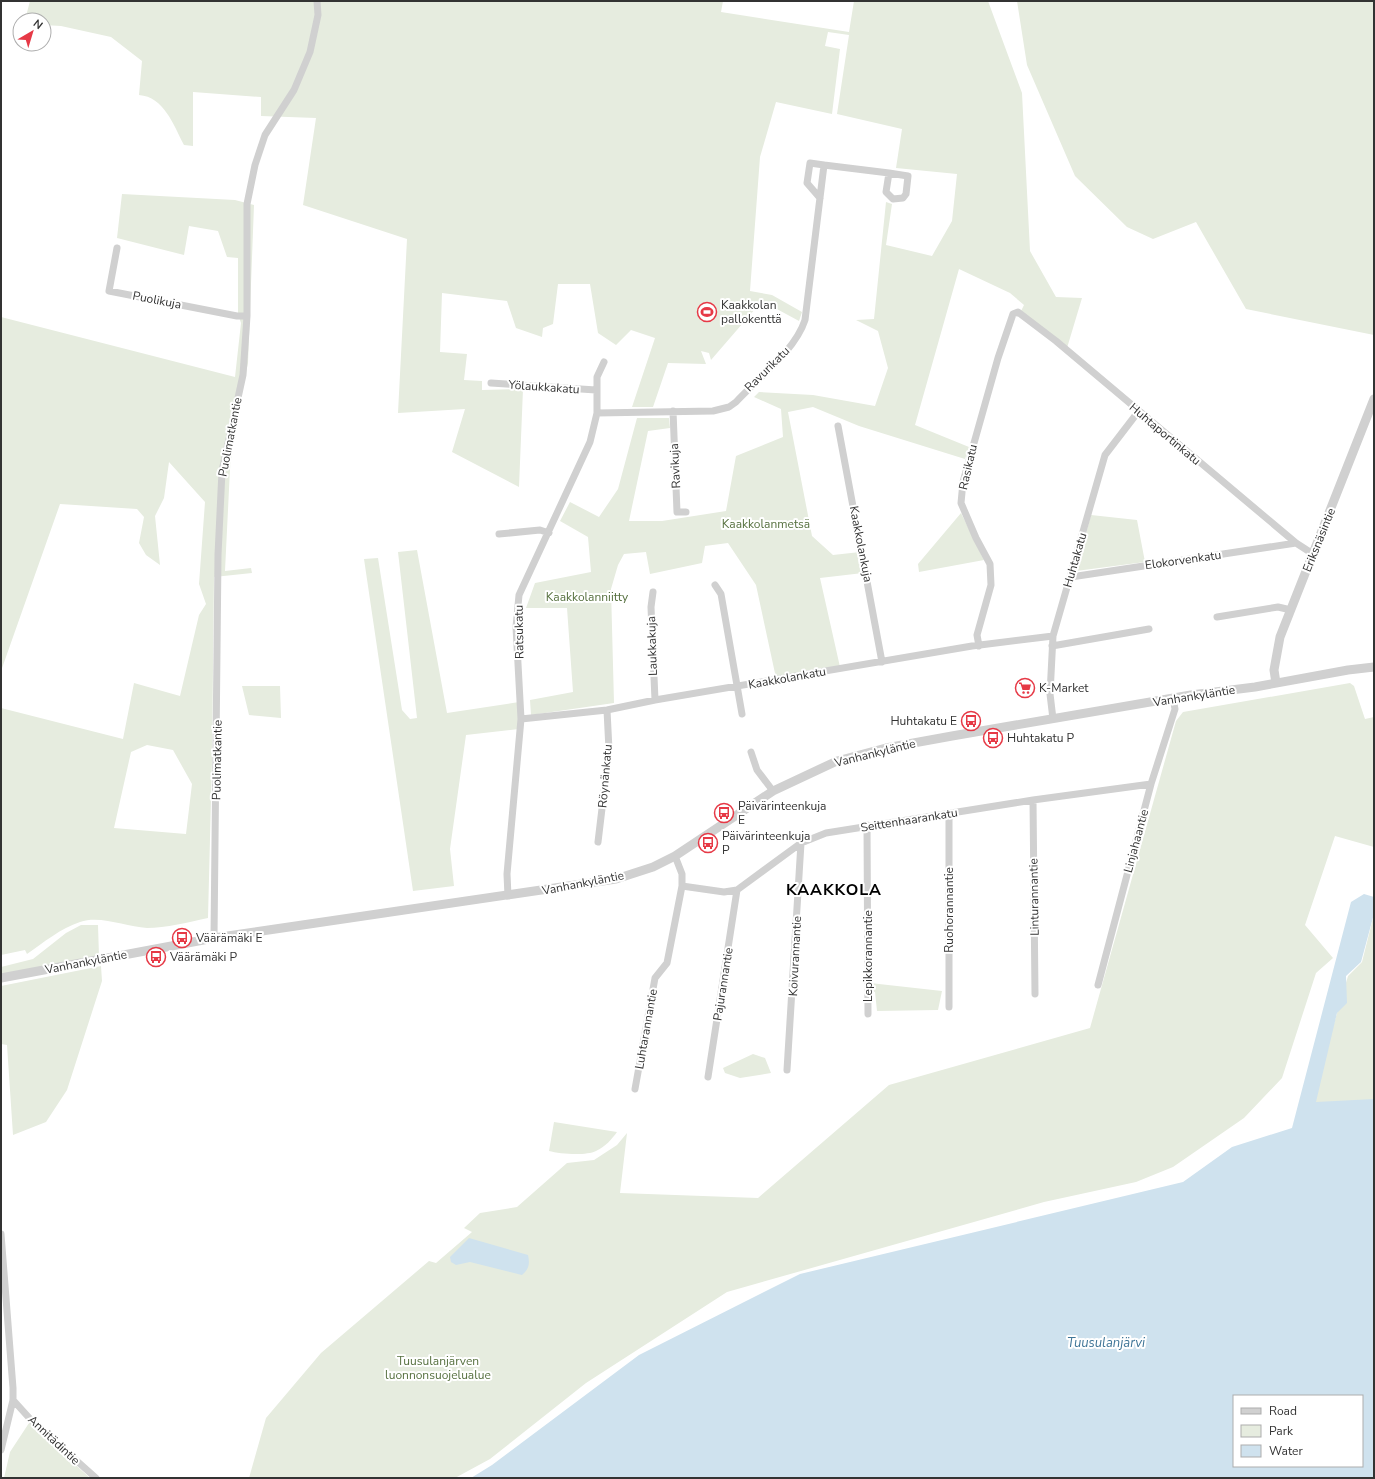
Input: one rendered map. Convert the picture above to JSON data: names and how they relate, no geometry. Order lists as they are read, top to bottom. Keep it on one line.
{"streets":{"street":["Puolikuja","Ravurikatu","Yölaukkakatu","Huhtaportinkatu","Puolimatkantie","Ravikuja","Rasikatu","Eriksnäsintie","Kaakkolankuja","Huhtakatu","Elokorvenkatu","Ratsukatu","Laukkakuja","Kaakkolankatu","Vanhankyläntie","Röynänkatu","Seittenhaarankatu","Linjahaantie","Linturannantie","Ruohorannantie","Koivurannantie","Lepikkorannantie","Pajurannantie","Luhtarannantie","Annitädintie"]},"crossings":[["Puolikuja","Puolimatkantie"],["Ravurikatu","Ravikuja"],["Ravurikatu","Ratsukatu"],["Yölaukkakatu","Ratsukatu"],["Huhtaportinkatu","Rasikatu"],["Huhtaportinkatu","Eriksnäsintie"],["Huhtaportinkatu","Huhtakatu"],["Huhtaportinkatu","Elokorvenkatu"],["Puolimatkantie","Vanhankyläntie"],["Rasikatu","Kaakkolankatu"],["Eriksnäsintie","Vanhankyläntie"],["Kaakkolankuja","Kaakkolankatu"],["Huhtakatu","Elokorvenkatu"],["Huhtakatu","Kaakkolankatu"],["Huhtakatu","Vanhankyläntie"],["Ratsukatu","Kaakkolankatu"],["Ratsukatu","Vanhankyläntie"],["Laukkakuja","Kaakkolankatu"],["Kaakkolankatu","Röynänkatu"],["Vanhankyläntie","Linjahaantie"],["Vanhankyläntie","Luhtarannantie"],["Seittenhaarankatu","Linjahaantie"],["Seittenhaarankatu","Linturannantie"],["Seittenhaarankatu","Ruohorannantie"],["Seittenhaarankatu","Koivurannantie"],["Seittenhaarankatu","Lepikkorannantie"],["Seittenhaarankatu","Pajurannantie"]],"districts":["KAAKKOLA"],"water":["Tuusulanjärvi"],"parks":["Kaakkolanmetsä","Kaakkolanniitty","Tuusulanjärven luonnonsuojelualue"],"places":{"sports":["Kaakkolan pallokenttä"],"supermarket":["K-Market"],"bus stop":["Huhtakatu E","Huhtakatu P","Päivärinteenkuja E","Päivärinteenkuja P","Väärämäki E","Väärämäki P"]},"legend":["Road","Park","Water"],"north":"top right"}
